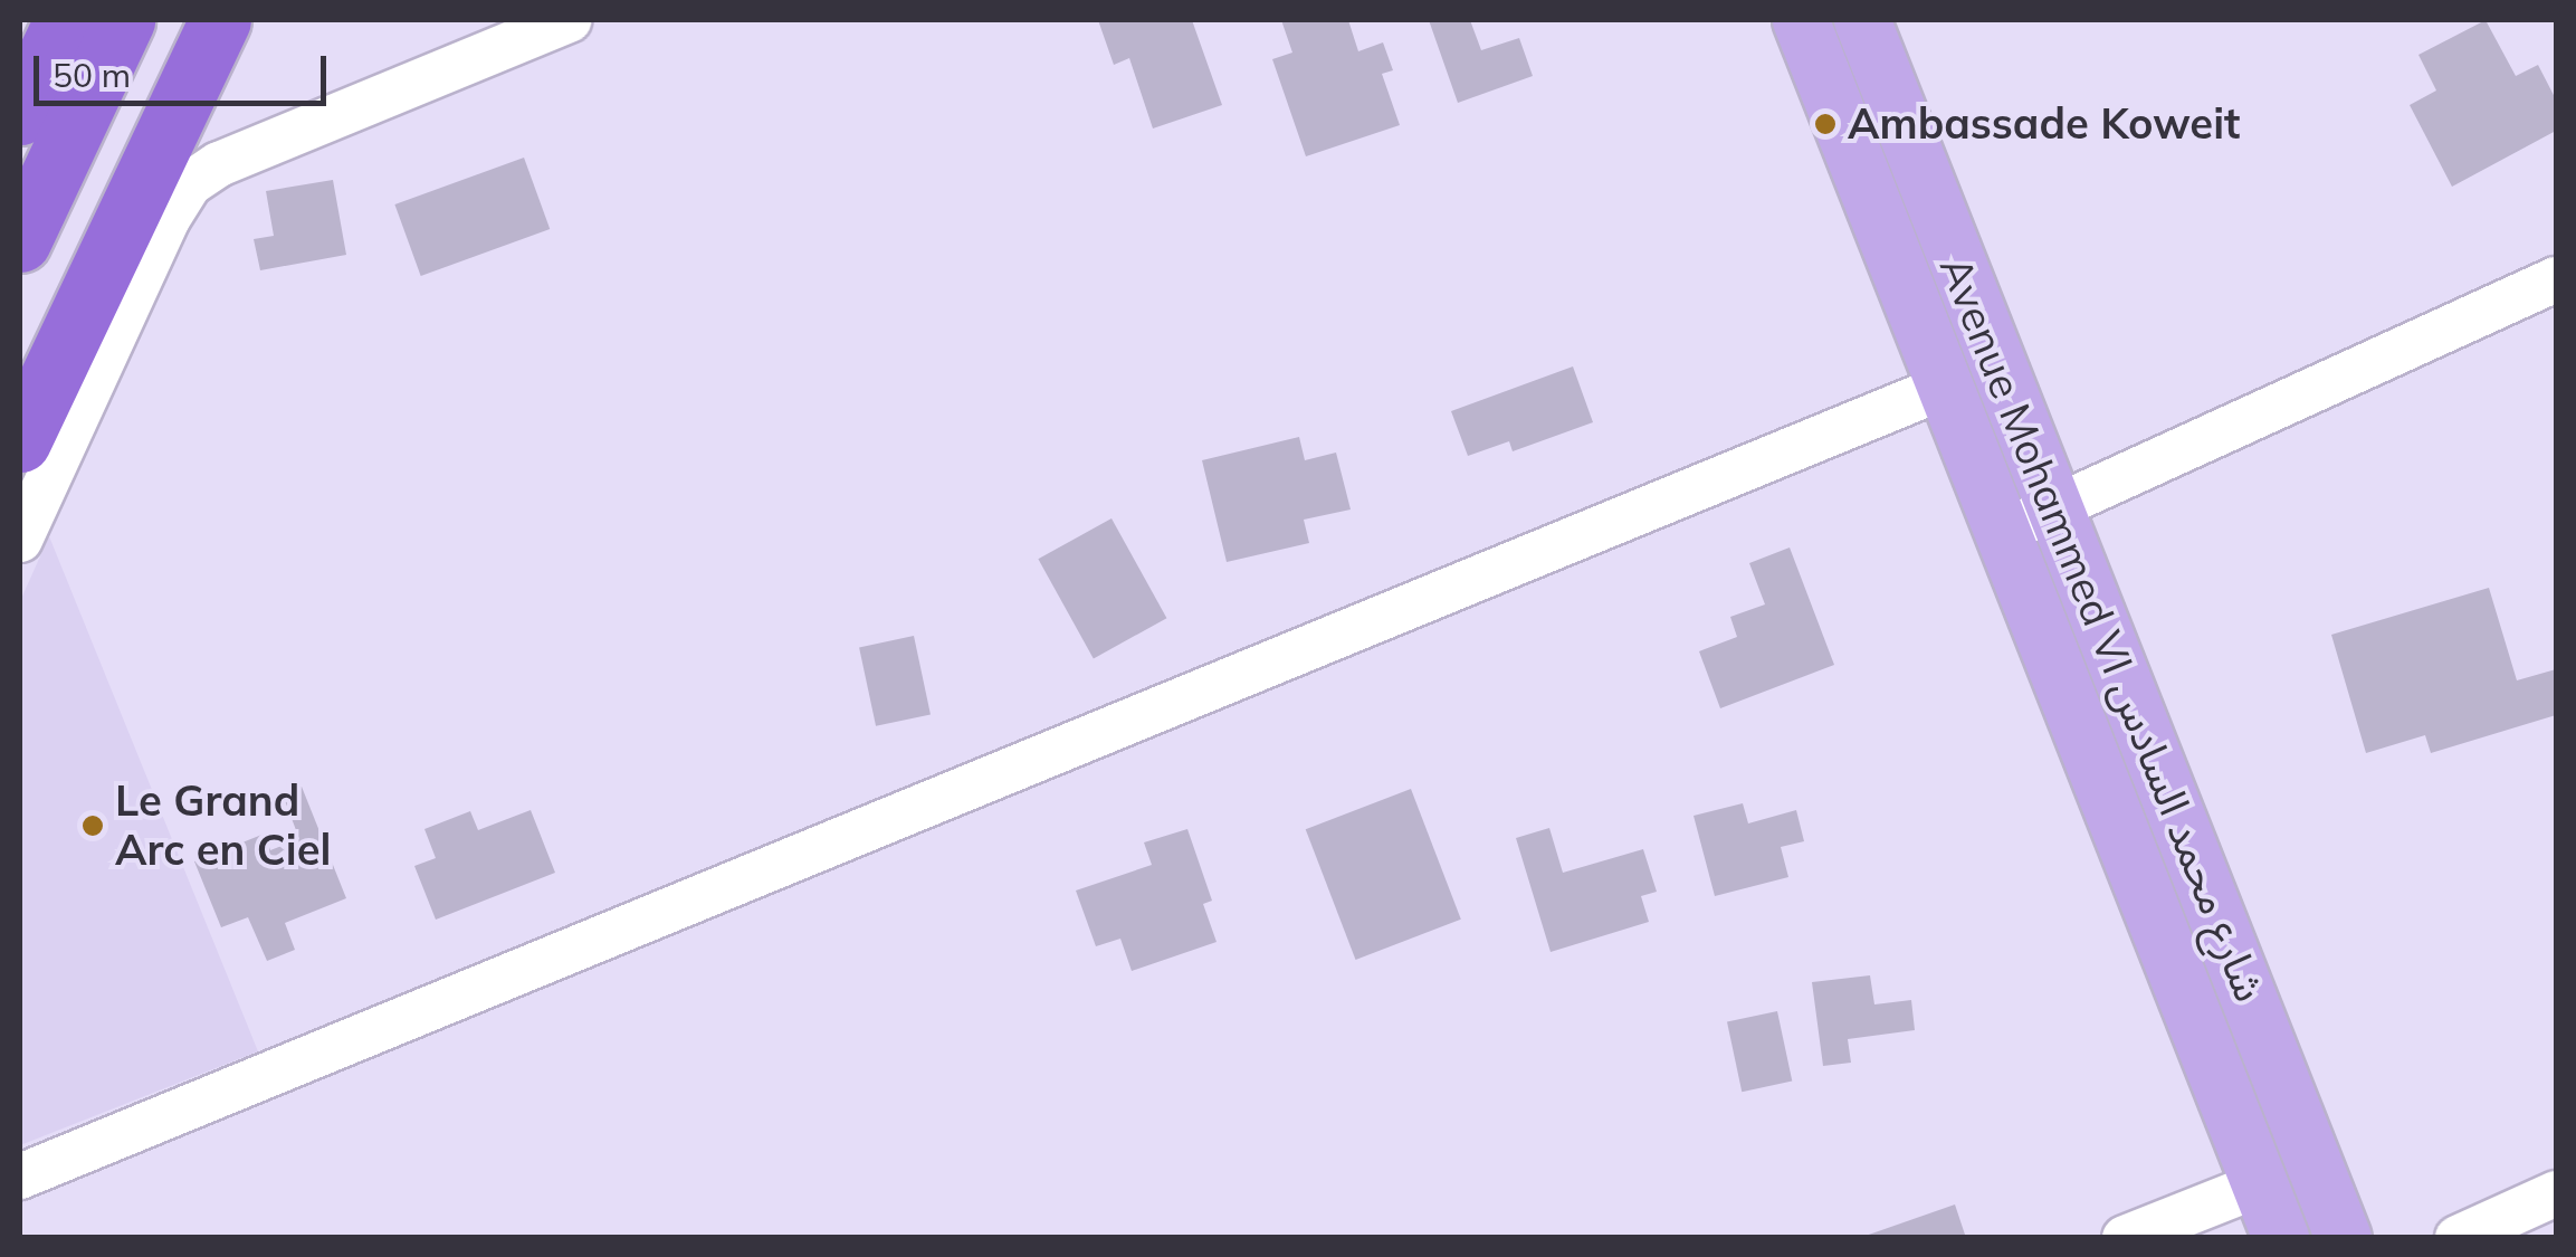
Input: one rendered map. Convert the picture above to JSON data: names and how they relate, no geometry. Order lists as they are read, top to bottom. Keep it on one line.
{"streets":{"main road":["Avenue Mohammed VI شارع محمد السادس"]},"places":["Ambassade Koweit","Le Grand Arc en Ciel"],"scale_bar":"50 m"}
